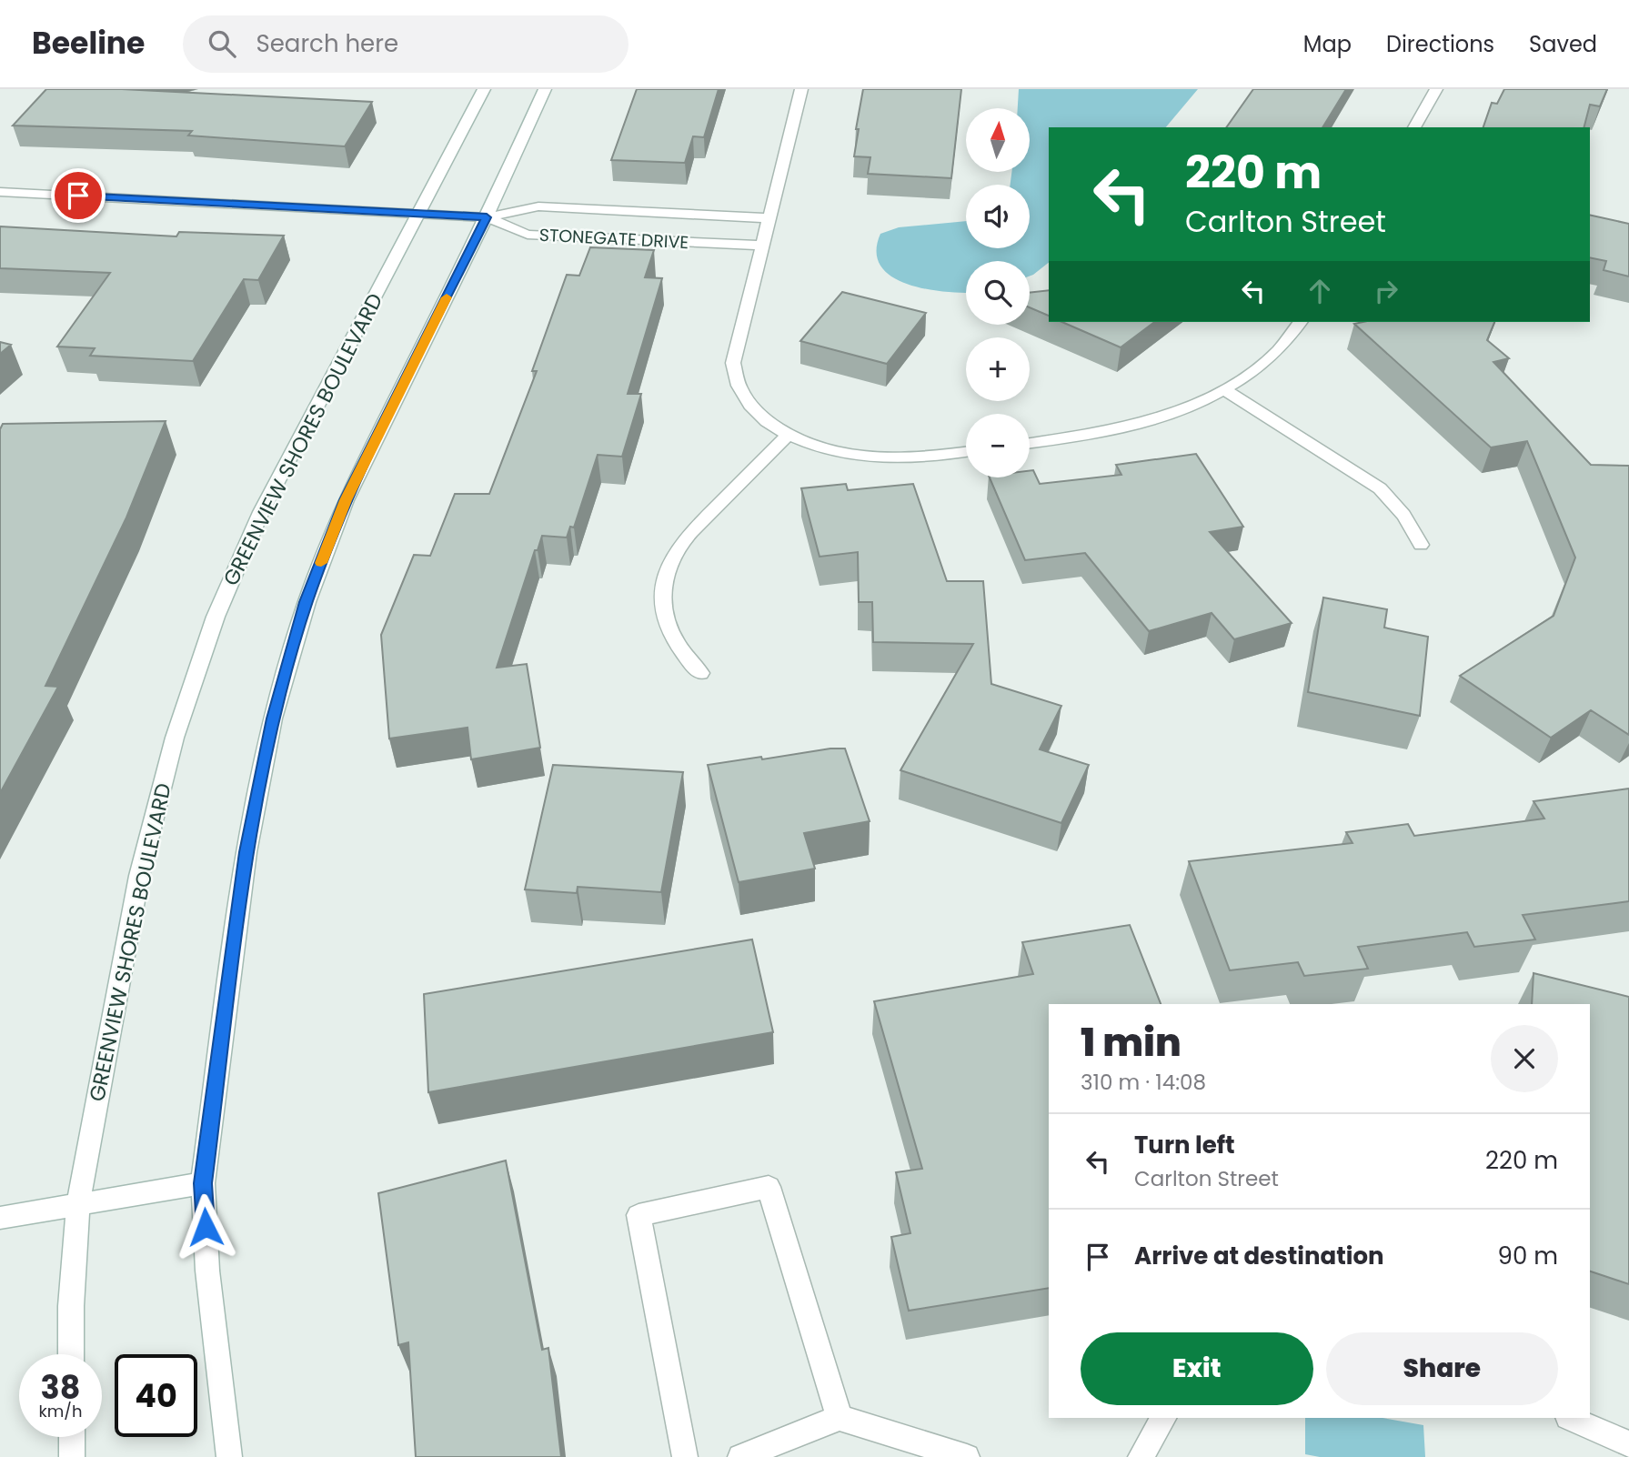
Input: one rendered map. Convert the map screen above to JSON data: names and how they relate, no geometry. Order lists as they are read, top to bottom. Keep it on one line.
{"streets":{"street":["STONEGATE DRIVE","GREENVIEW SHORES BOULEVARD"]},"north":"top","page":{"header":"Beeline","search":"Search here","nav":["Map","Directions","Saved"],"map_buttons":["+","−"],"turn":["220 m","Carlton Street"],"heading":["1 min","310 m · 14:08"],"list":[{"name":"Turn left","note":"Carlton Street","value":"220 m"},{"name":"Arrive at destination","value":"90 m"}],"buttons":["Exit","Share"],"speed":"38 km/h","limit":"40"}}
